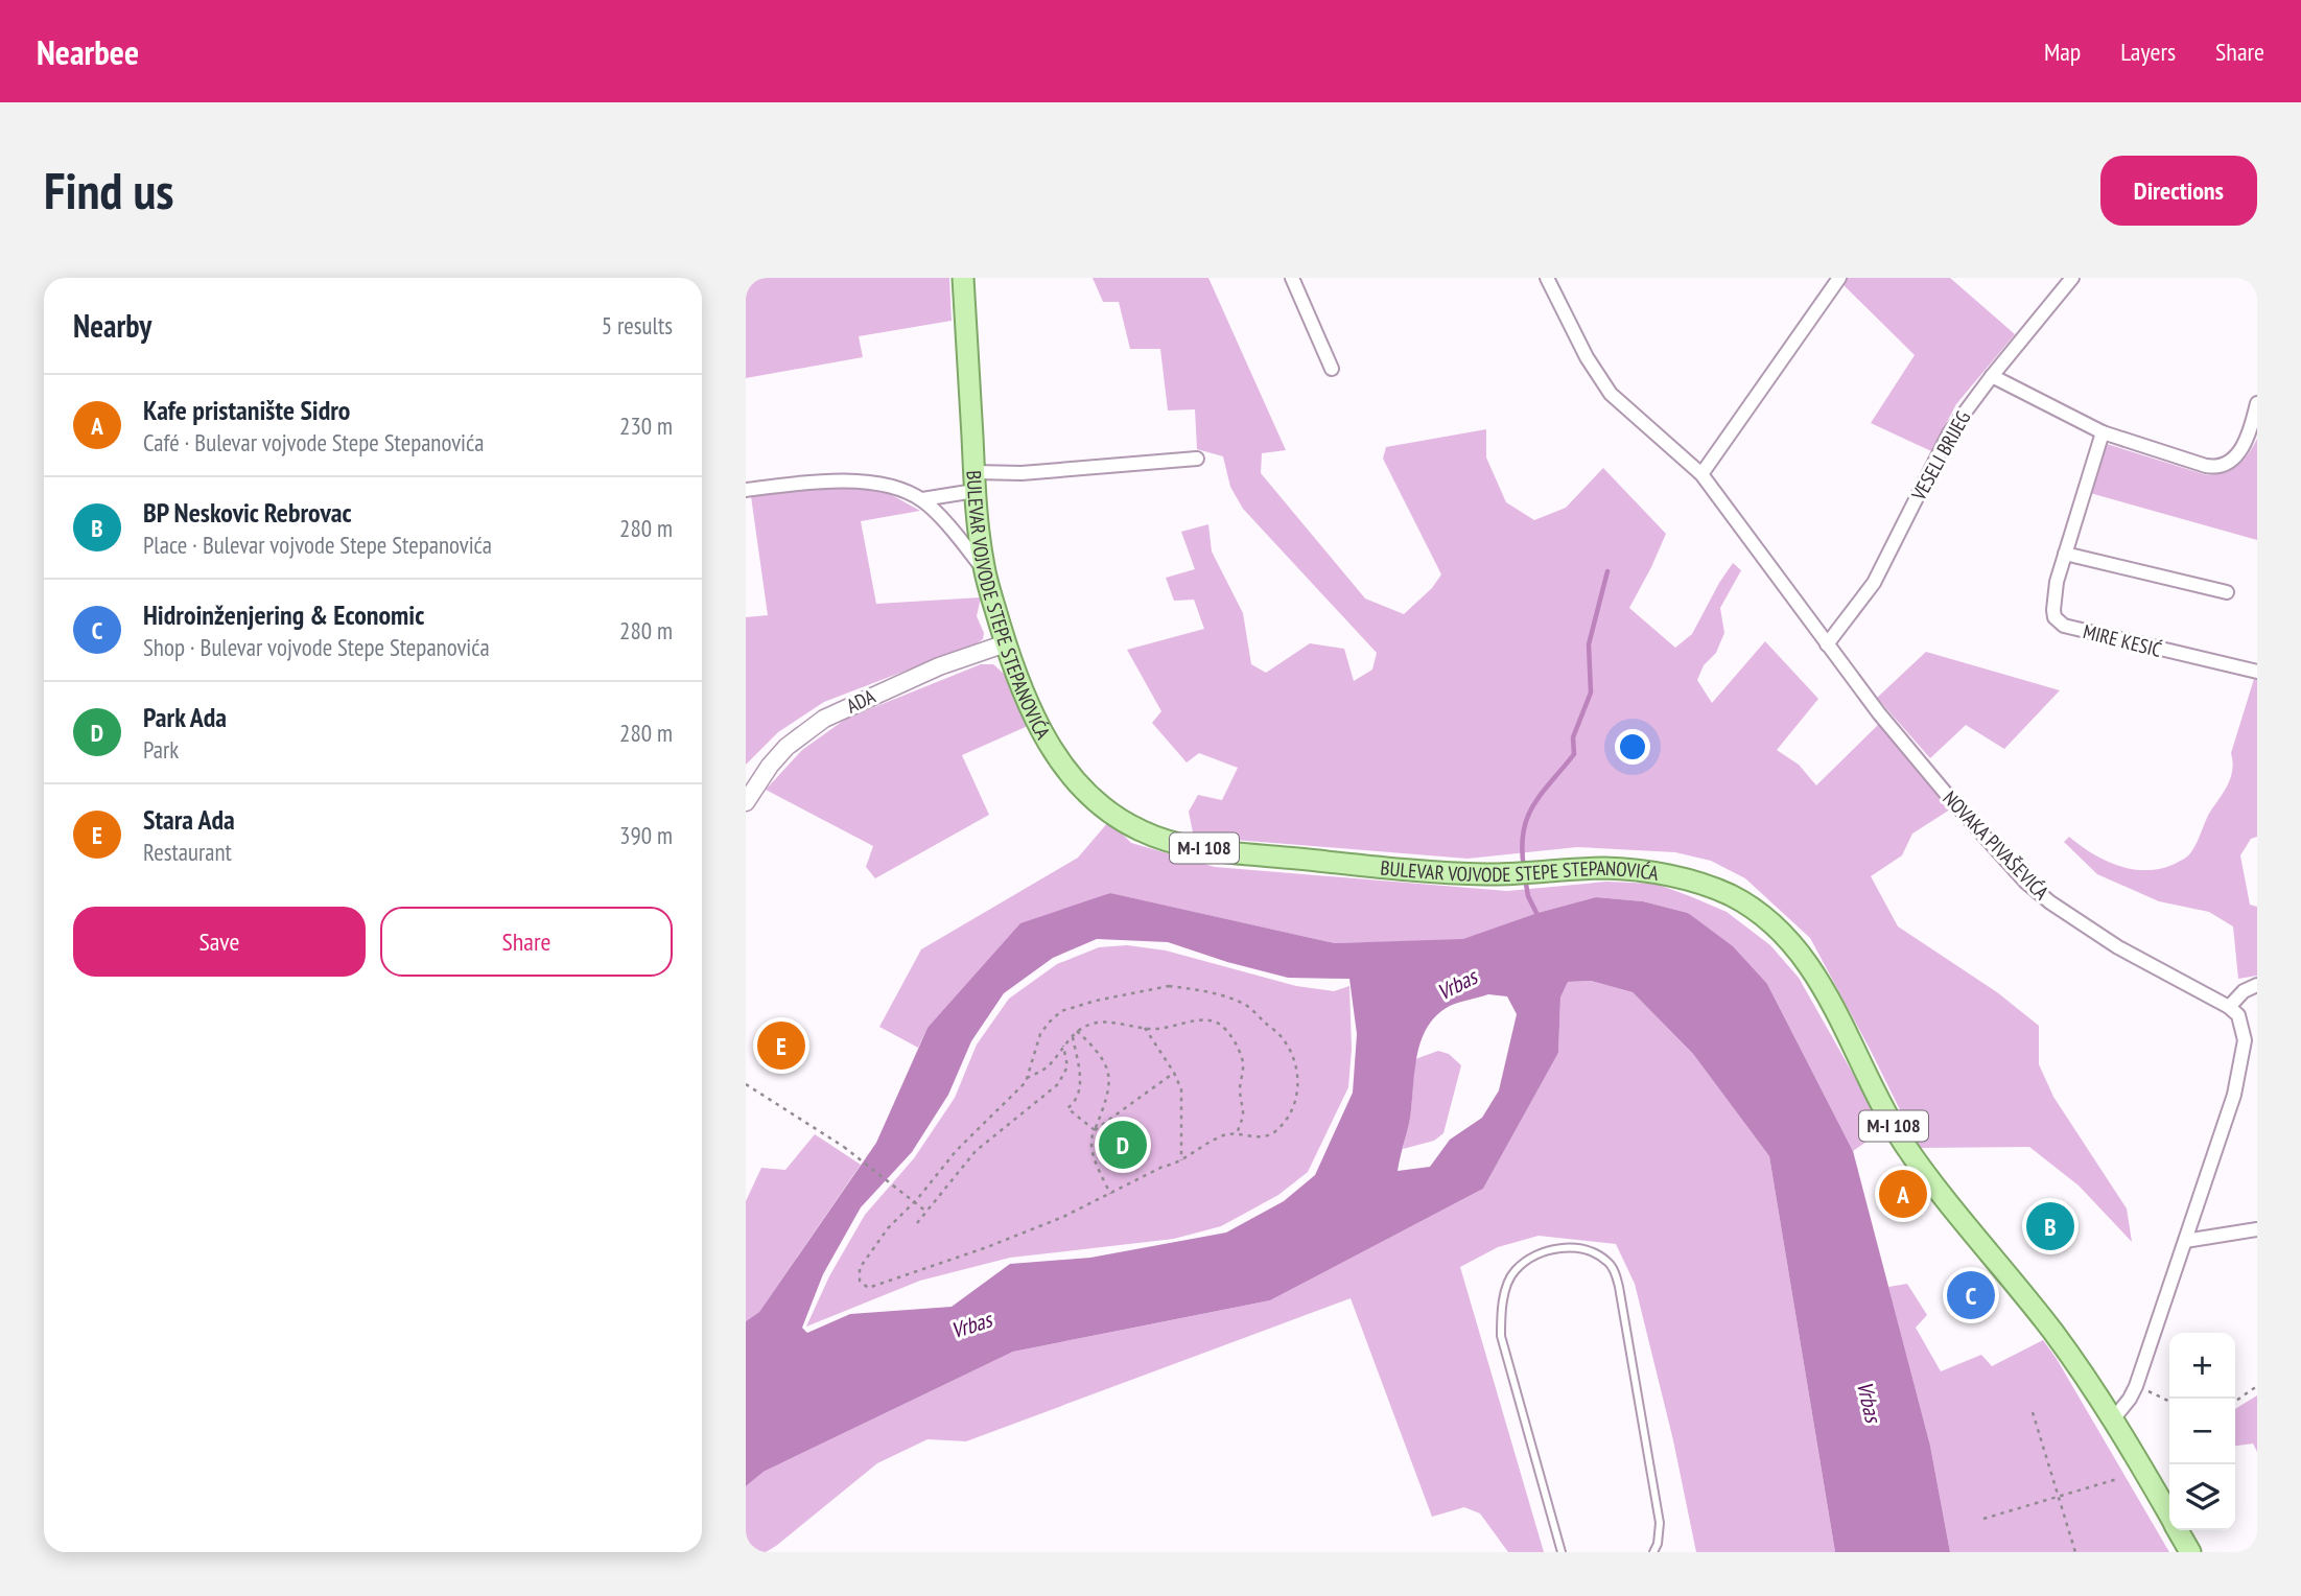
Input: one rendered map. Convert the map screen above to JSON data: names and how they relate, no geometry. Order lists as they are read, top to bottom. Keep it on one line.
{"streets":{"main road":["BULEVAR VOJVODE STEPE STEPANOVIĆA","M-I 108"],"street":["VESELI BRIJEG","MIRE KESIĆ","ADA","NOVAKA PIVAŠEVIĆA"]},"crossings":[["VESELI BRIJEG","NOVAKA PIVAŠEVIĆA"],["BULEVAR VOJVODE STEPE STEPANOVIĆA","ADA"]],"water":["Vrbas"],"page":{"header":"Nearbee","nav":["Map","Layers","Share"],"buttons":["Directions",["Save","Share"]],"title":"Find us","heading":["Nearby","5 results"],"list":[{"mark":"A","name":"Kafe pristanište Sidro","note":"Café · Bulevar vojvode Stepe Stepanovića","value":"230 m"},{"mark":"B","name":"BP Neskovic Rebrovac","note":"Place · Bulevar vojvode Stepe Stepanovića","value":"280 m"},{"mark":"C","name":"Hidroinženjering & Economic","note":"Shop · Bulevar vojvode Stepe Stepanovića","value":"280 m"},{"mark":"D","name":"Park Ada","note":"Park","value":"280 m"},{"mark":"E","name":"Stara Ada","note":"Restaurant","value":"390 m"}],"pins":["E","D","A","B","C"],"map_buttons":["+","−"]}}
